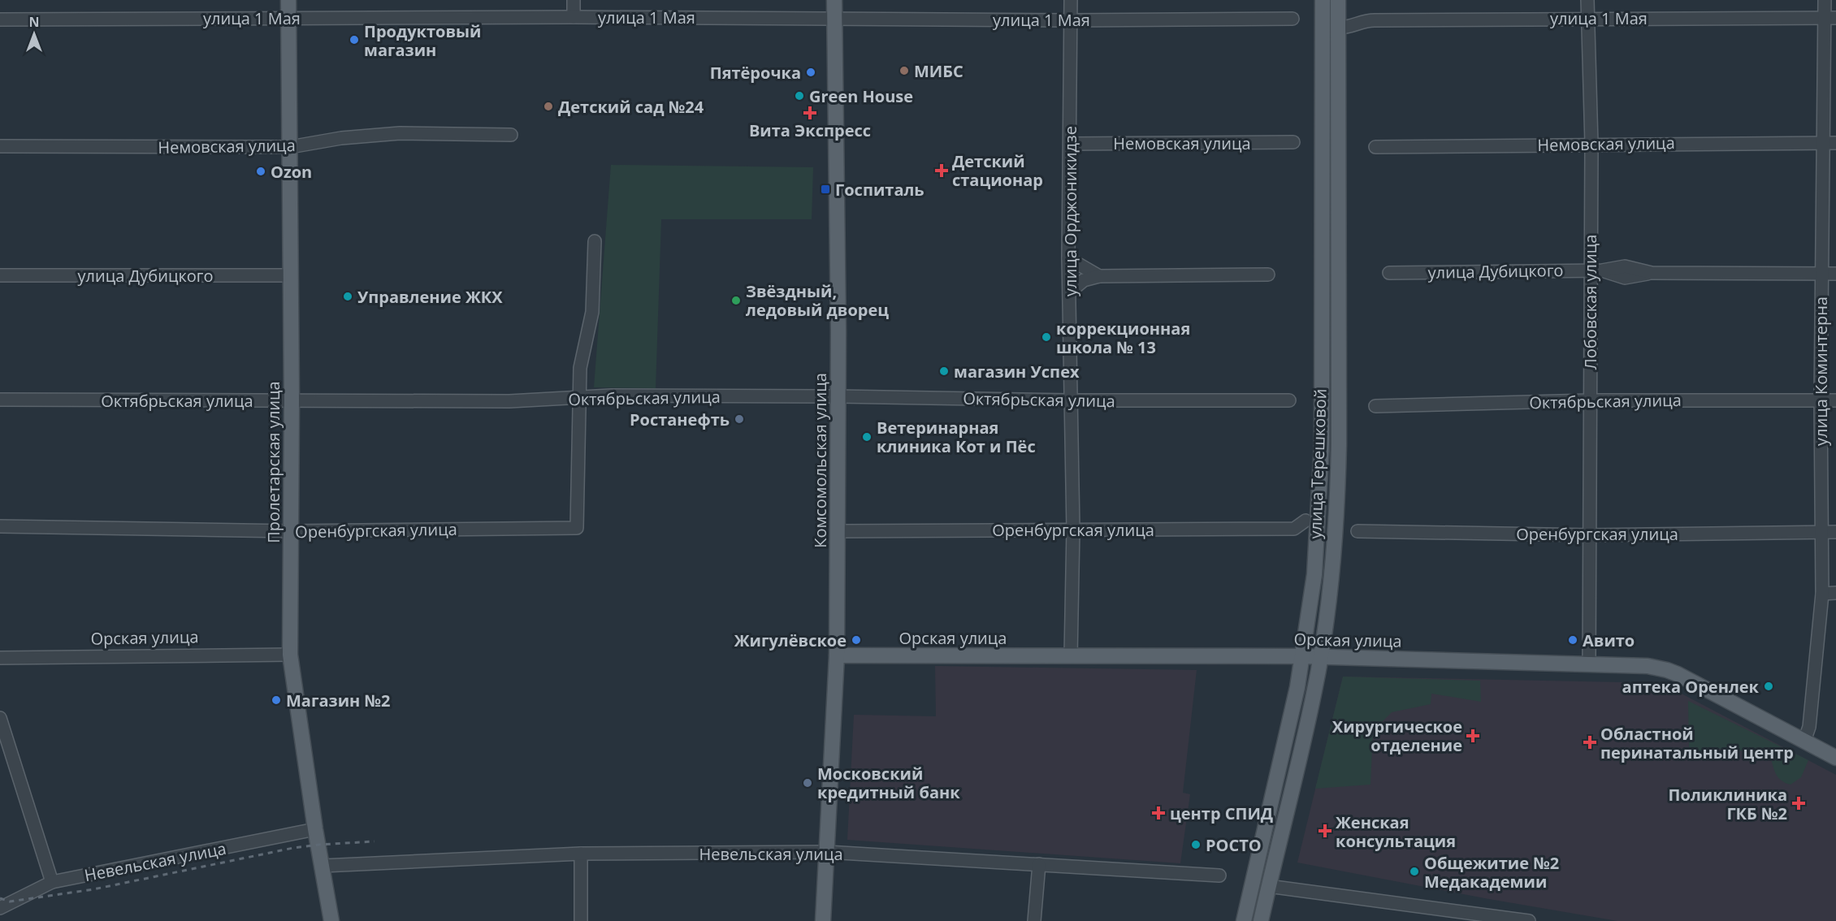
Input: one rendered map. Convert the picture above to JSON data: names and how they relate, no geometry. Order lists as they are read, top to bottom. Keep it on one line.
{"streets":{"main road":["Комсомольская улица","Пролетарская улица","улица Терешковой","Орская улица"],"street":["улица 1 Мая","Немовская улица","улица Орджоникидзе","улица Дубицкого","Лобовская улица","улица Коминтерна","Октябрьская улица","Оренбургская улица","Невельская улица"]},"crossings":[["улица 1 Мая","улица Орджоникидзе"],["улица 1 Мая","Лобовская улица"],["улица 1 Мая","улица Коминтерна"],["улица 1 Мая","Комсомольская улица"],["улица 1 Мая","Пролетарская улица"],["улица 1 Мая","улица Терешковой"],["Немовская улица","улица Орджоникидзе"],["Немовская улица","Лобовская улица"],["Немовская улица","улица Коминтерна"],["Немовская улица","Пролетарская улица"],["улица Орджоникидзе","Октябрьская улица"],["улица Орджоникидзе","Оренбургская улица"],["улица Орджоникидзе","Орская улица"],["улица Дубицкого","Лобовская улица"],["улица Дубицкого","улица Коминтерна"],["улица Дубицкого","Пролетарская улица"],["Лобовская улица","Октябрьская улица"],["Лобовская улица","Оренбургская улица"],["Лобовская улица","Орская улица"],["улица Коминтерна","Октябрьская улица"],["улица Коминтерна","Оренбургская улица"],["улица Коминтерна","Орская улица"],["Октябрьская улица","Комсомольская улица"],["Октябрьская улица","Пролетарская улица"],["Октябрьская улица","Оренбургская улица"],["Комсомольская улица","Оренбургская улица"],["Комсомольская улица","Орская улица"],["Комсомольская улица","Невельская улица"],["Пролетарская улица","Оренбургская улица"],["Пролетарская улица","Орская улица"],["Пролетарская улица","Невельская улица"],["улица Терешковой","Орская улица"]],"places":{"other":["Продуктовый магазин","МИБС","Пятёрочка","Green House","Детский сад №24","Ozon","Управление ЖКХ","Звёздный, ледовый дворец","коррекционная школа № 13","магазин Успех","Ростанефть","Ветеринарная клиника Кот и Пёс","Жигулёвское","Авито","аптека Оренлек","Магазин №2","Московский кредитный банк","РОСТО","Общежитие №2 Медакадемии"],"health":["Вита Экспресс","Детский стационар","Хирургическое отделение","Областной перинатальный центр","Поликлиника ГКБ №2","центр СПИД","Женская консультация"],"transit":["Госпиталь"]},"north":"top"}
